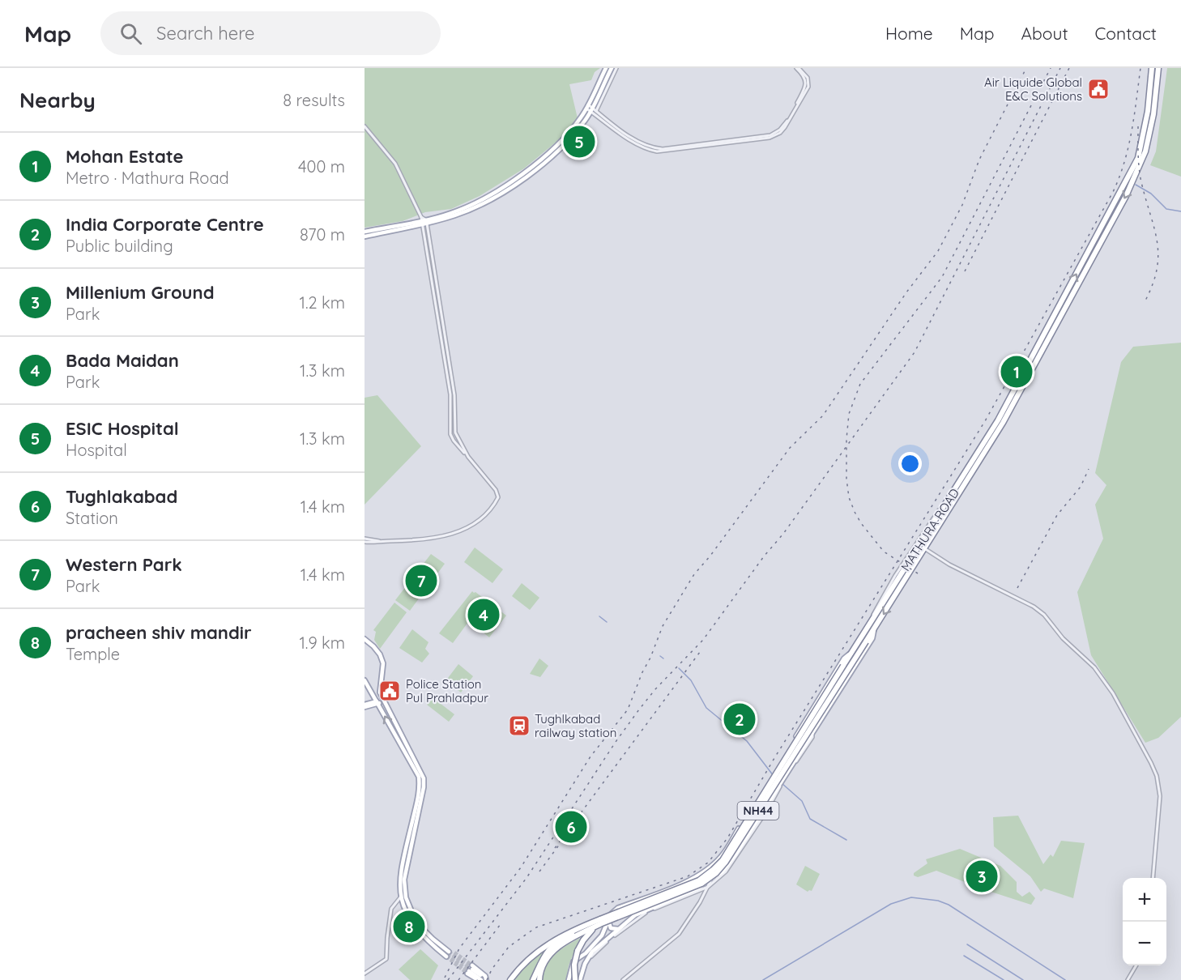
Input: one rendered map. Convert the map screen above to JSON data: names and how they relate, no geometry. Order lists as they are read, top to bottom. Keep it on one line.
{"streets":{"highway":["MATHURA ROAD","NH44"]},"places":{"public building":["Air Liquide Global E&C Solutions","Police Station Pul Prahladpur"],"station":["Tughlkabad railway station"]},"page":{"header":"Map","search":"Search here","nav":["Home","Map","About","Contact"],"heading":["Nearby","8 results"],"pins":["5","1","7","4","2","6","3","8"],"list":[{"mark":"1","name":"Mohan Estate","note":"Metro · Mathura Road","value":"400 m"},{"mark":"2","name":"India Corporate Centre","note":"Public building","value":"870 m"},{"mark":"3","name":"Millenium Ground","note":"Park","value":"1.2 km"},{"mark":"4","name":"Bada Maidan","note":"Park","value":"1.3 km"},{"mark":"5","name":"ESIC Hospital","note":"Hospital","value":"1.3 km"},{"mark":"6","name":"Tughlakabad","note":"Station","value":"1.4 km"},{"mark":"7","name":"Western Park","note":"Park","value":"1.4 km"},{"mark":"8","name":"pracheen shiv mandir","note":"Temple","value":"1.9 km"}],"map_buttons":["+","−"]}}
